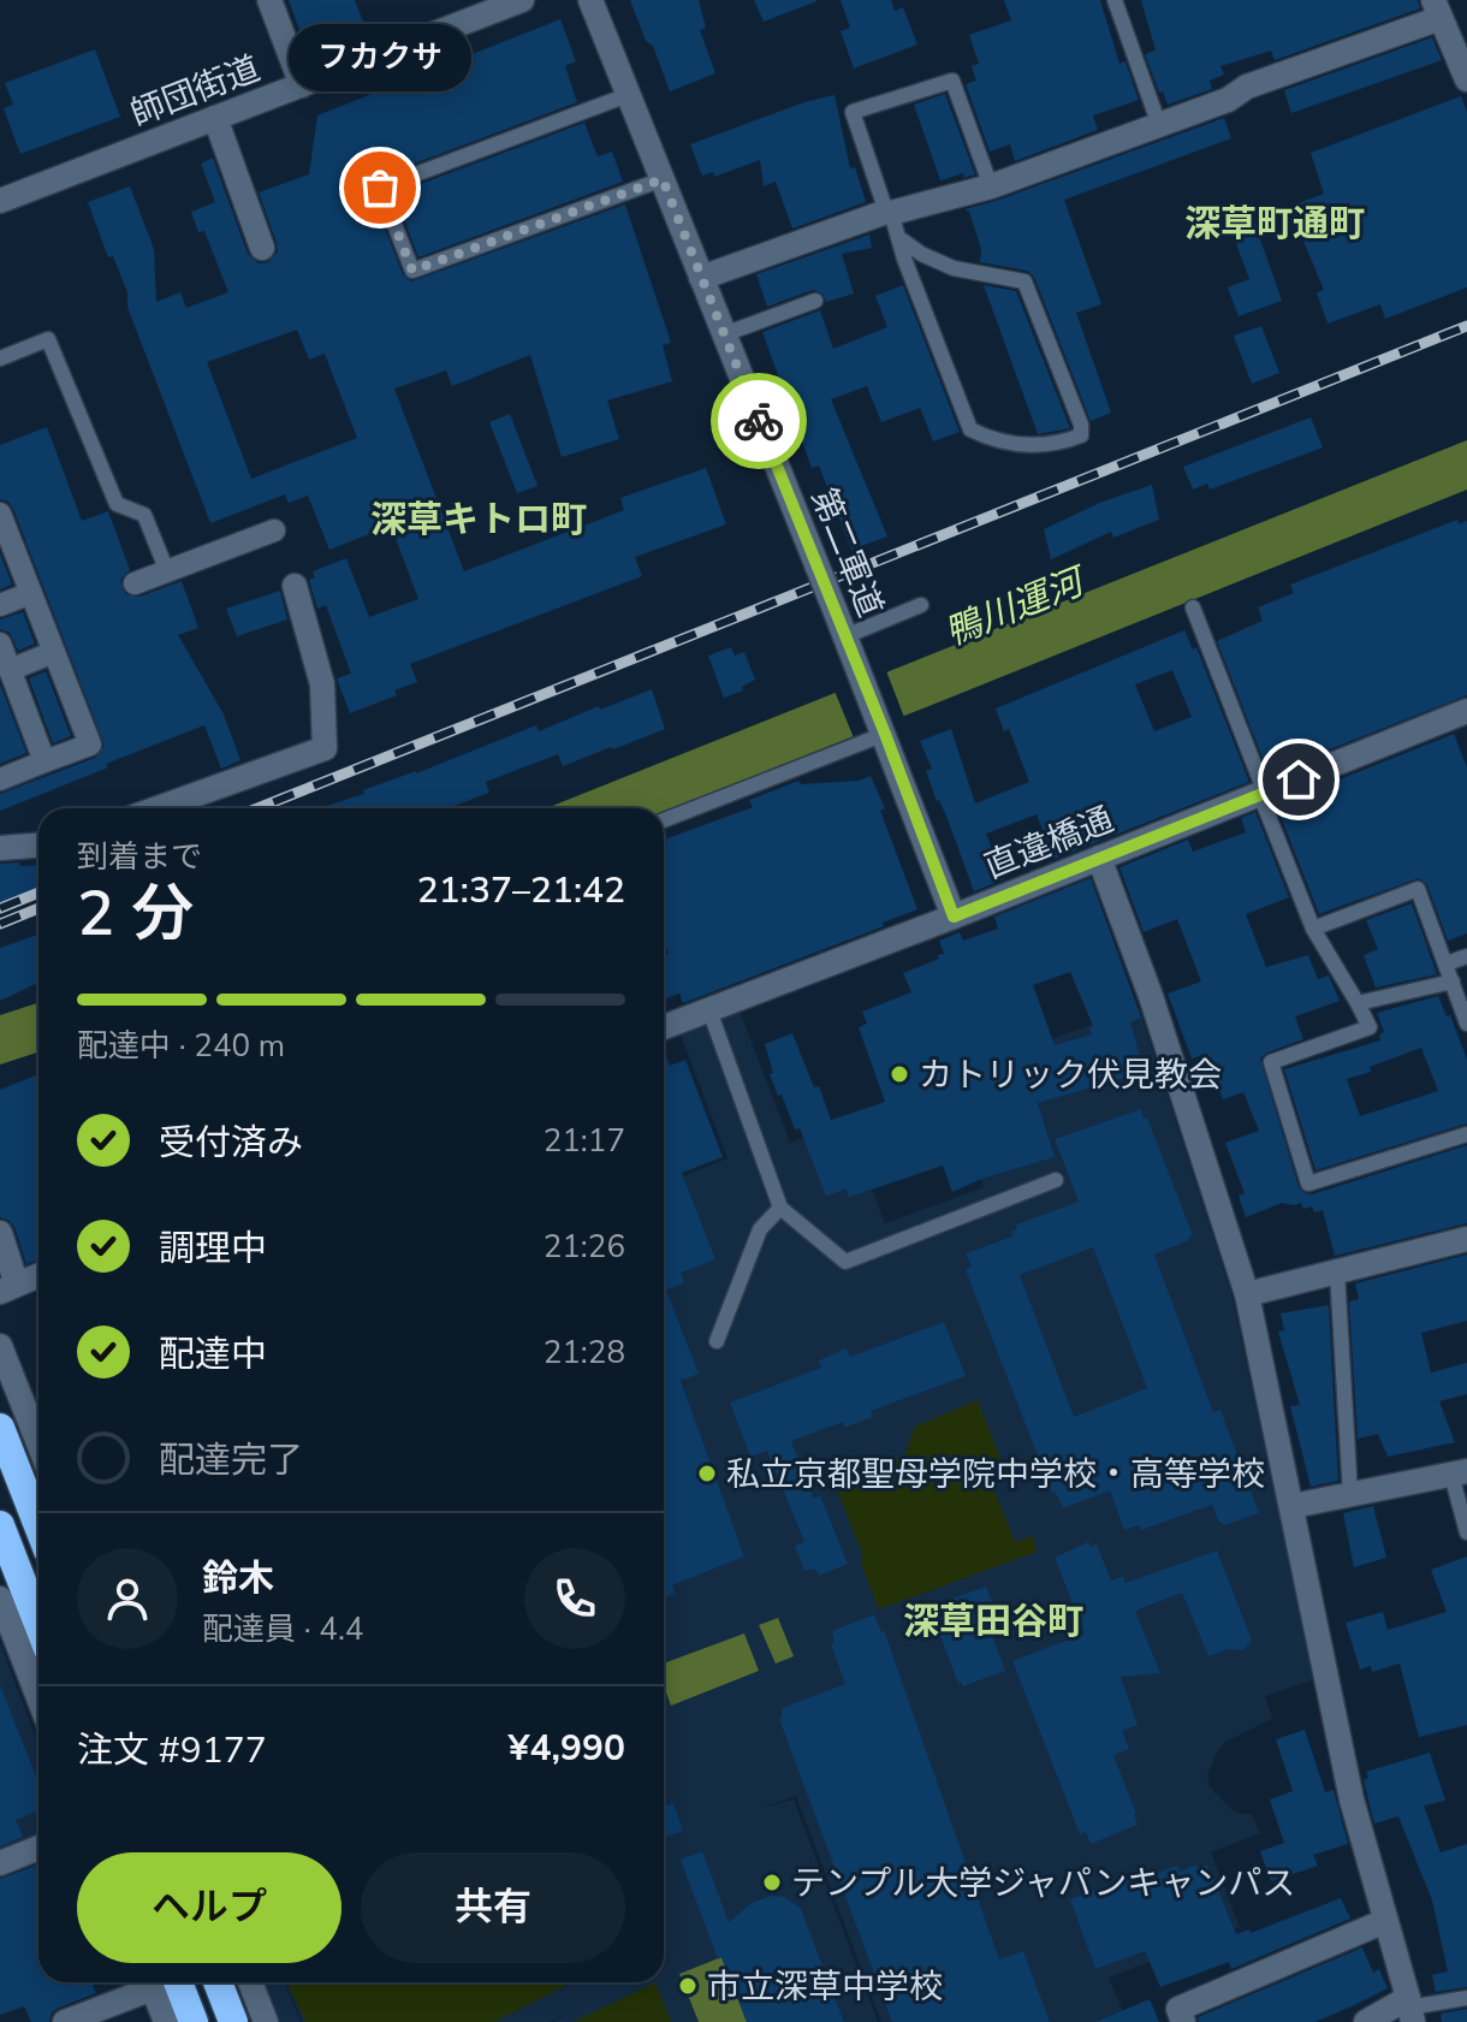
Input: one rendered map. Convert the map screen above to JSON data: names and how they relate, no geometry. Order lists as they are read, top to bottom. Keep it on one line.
{"streets":{"street":["師団街道","第二軍道","直違橋通"]},"crossings":[["第二軍道","直違橋通"]],"districts":["深草町通町","深草キトロ町","深草田谷町"],"water":["鴨川運河"],"places":["フカクサ","カトリック伏見教会","私立京都聖母学院中学校・高等学校","テンプル大学ジャパンキャンパス","市立深草中学校"],"page":{"bubble":"フカクサ","heading":["2 分","到着まで","21:37–21:42"],"panel":["鈴木","配達員 · 4.4","注文 #9177","¥4,990"],"bar":"配達中 · 240 m","list":[["受付済み","21:17"],["調理中","21:26"],["配達中","21:28"],"配達完了"],"buttons":["ヘルプ","共有"]}}
